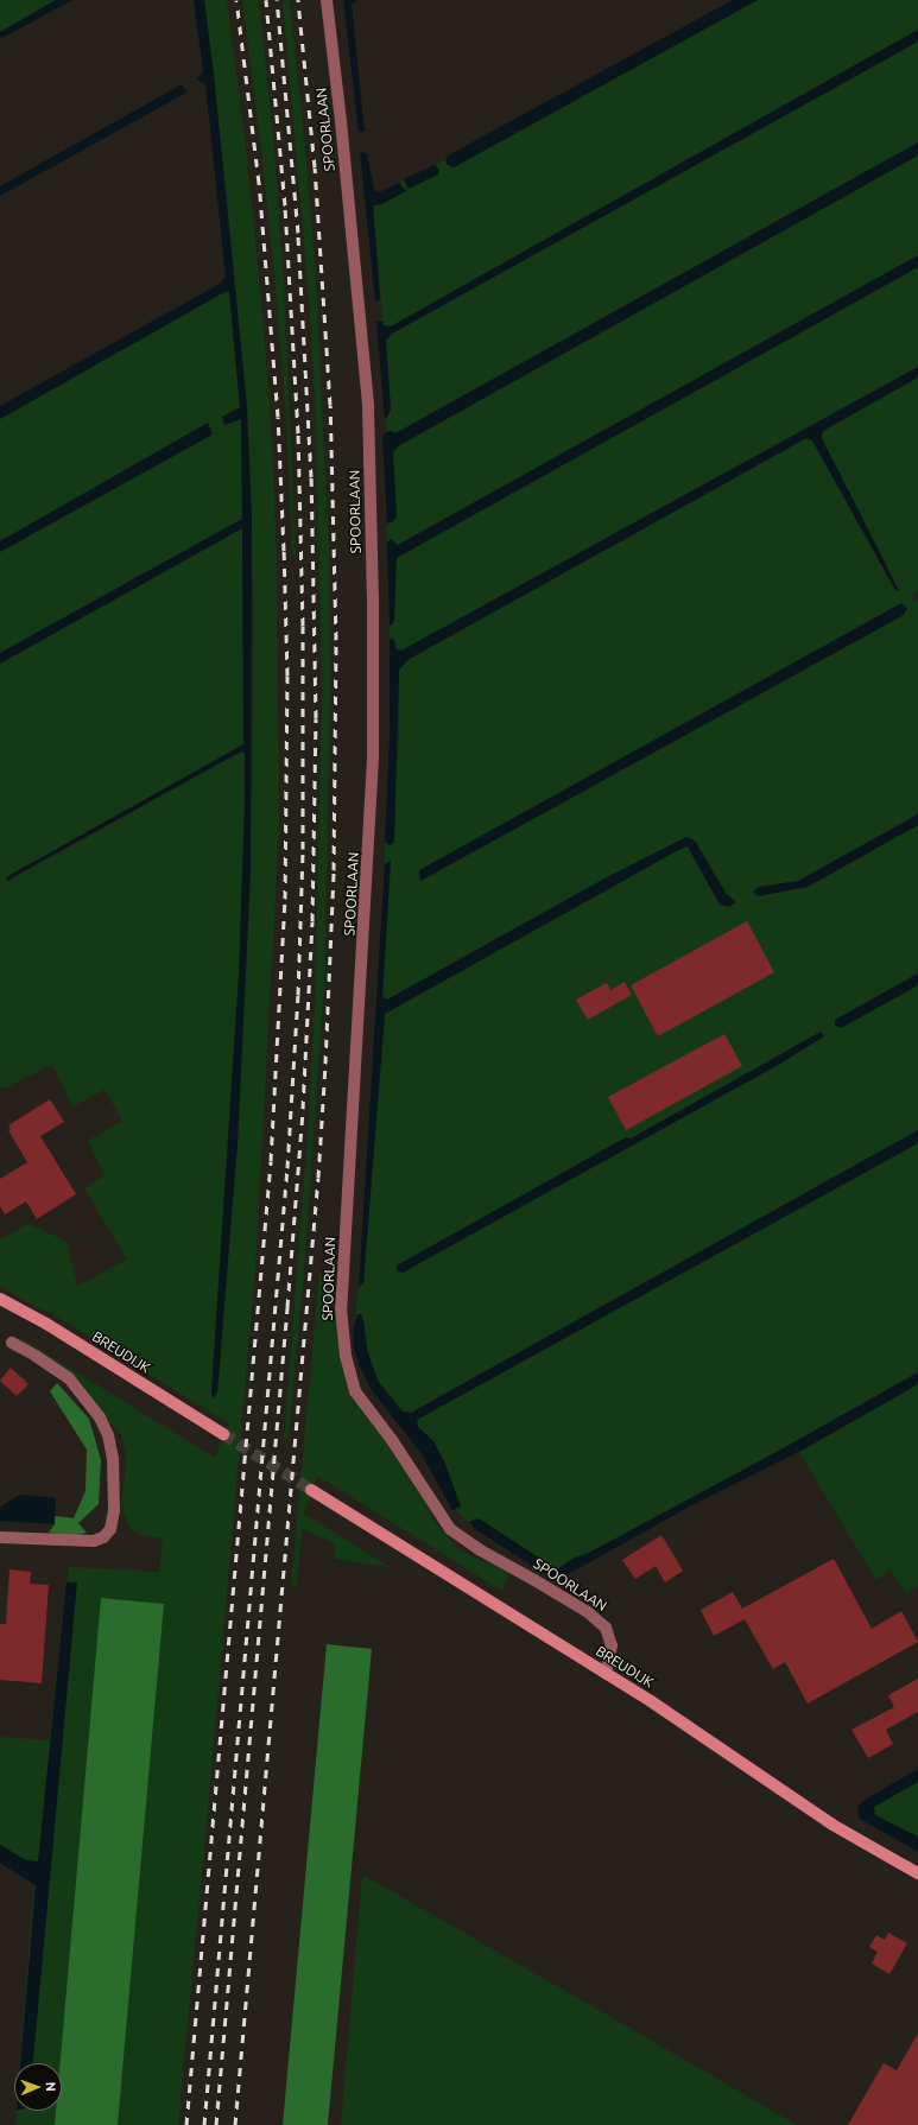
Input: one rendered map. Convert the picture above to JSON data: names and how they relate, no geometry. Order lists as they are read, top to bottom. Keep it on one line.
{"streets":{"street":["SPOORLAAN","BREUDIJK"]},"crossings":[["SPOORLAAN","BREUDIJK"]],"north":"right"}
